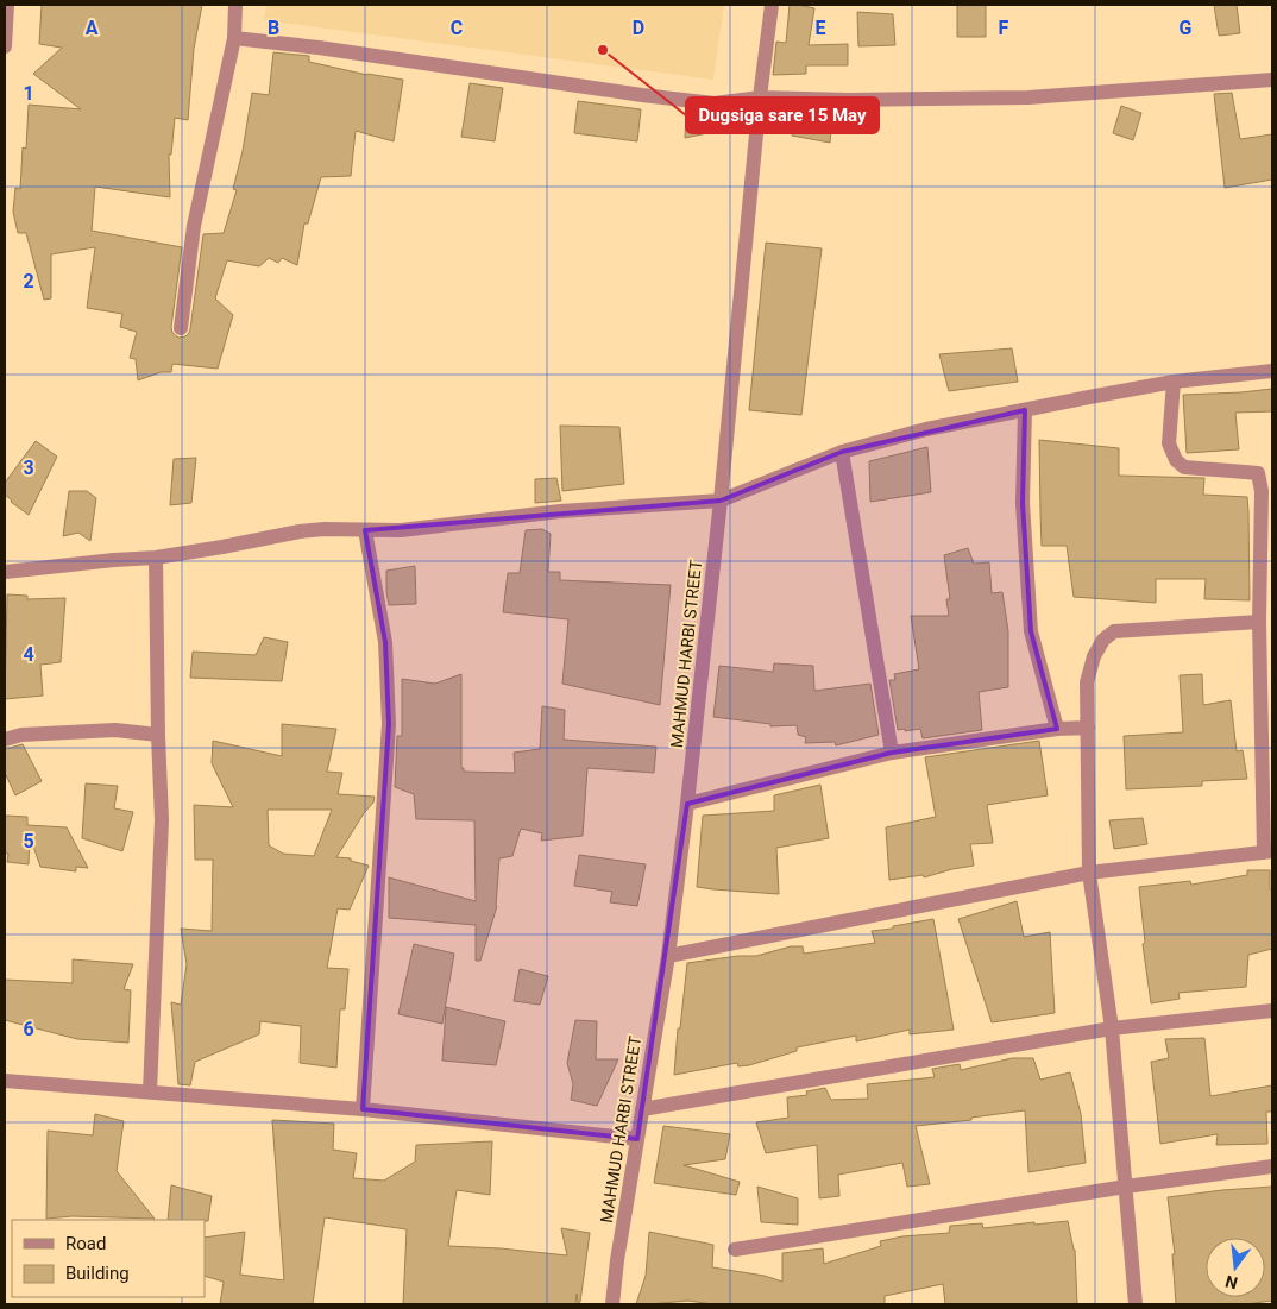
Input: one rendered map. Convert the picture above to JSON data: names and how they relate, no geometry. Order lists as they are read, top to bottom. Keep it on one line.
{"streets":{"street":["MAHMUD HARBI STREET"]},"places":["Dugsiga sare 15 May"],"legend":["Road","Building"],"north":"bottom","grid":{"columns":["A","B","C","D","E","F","G"],"rows":["1","2","3","4","5","6"]}}
